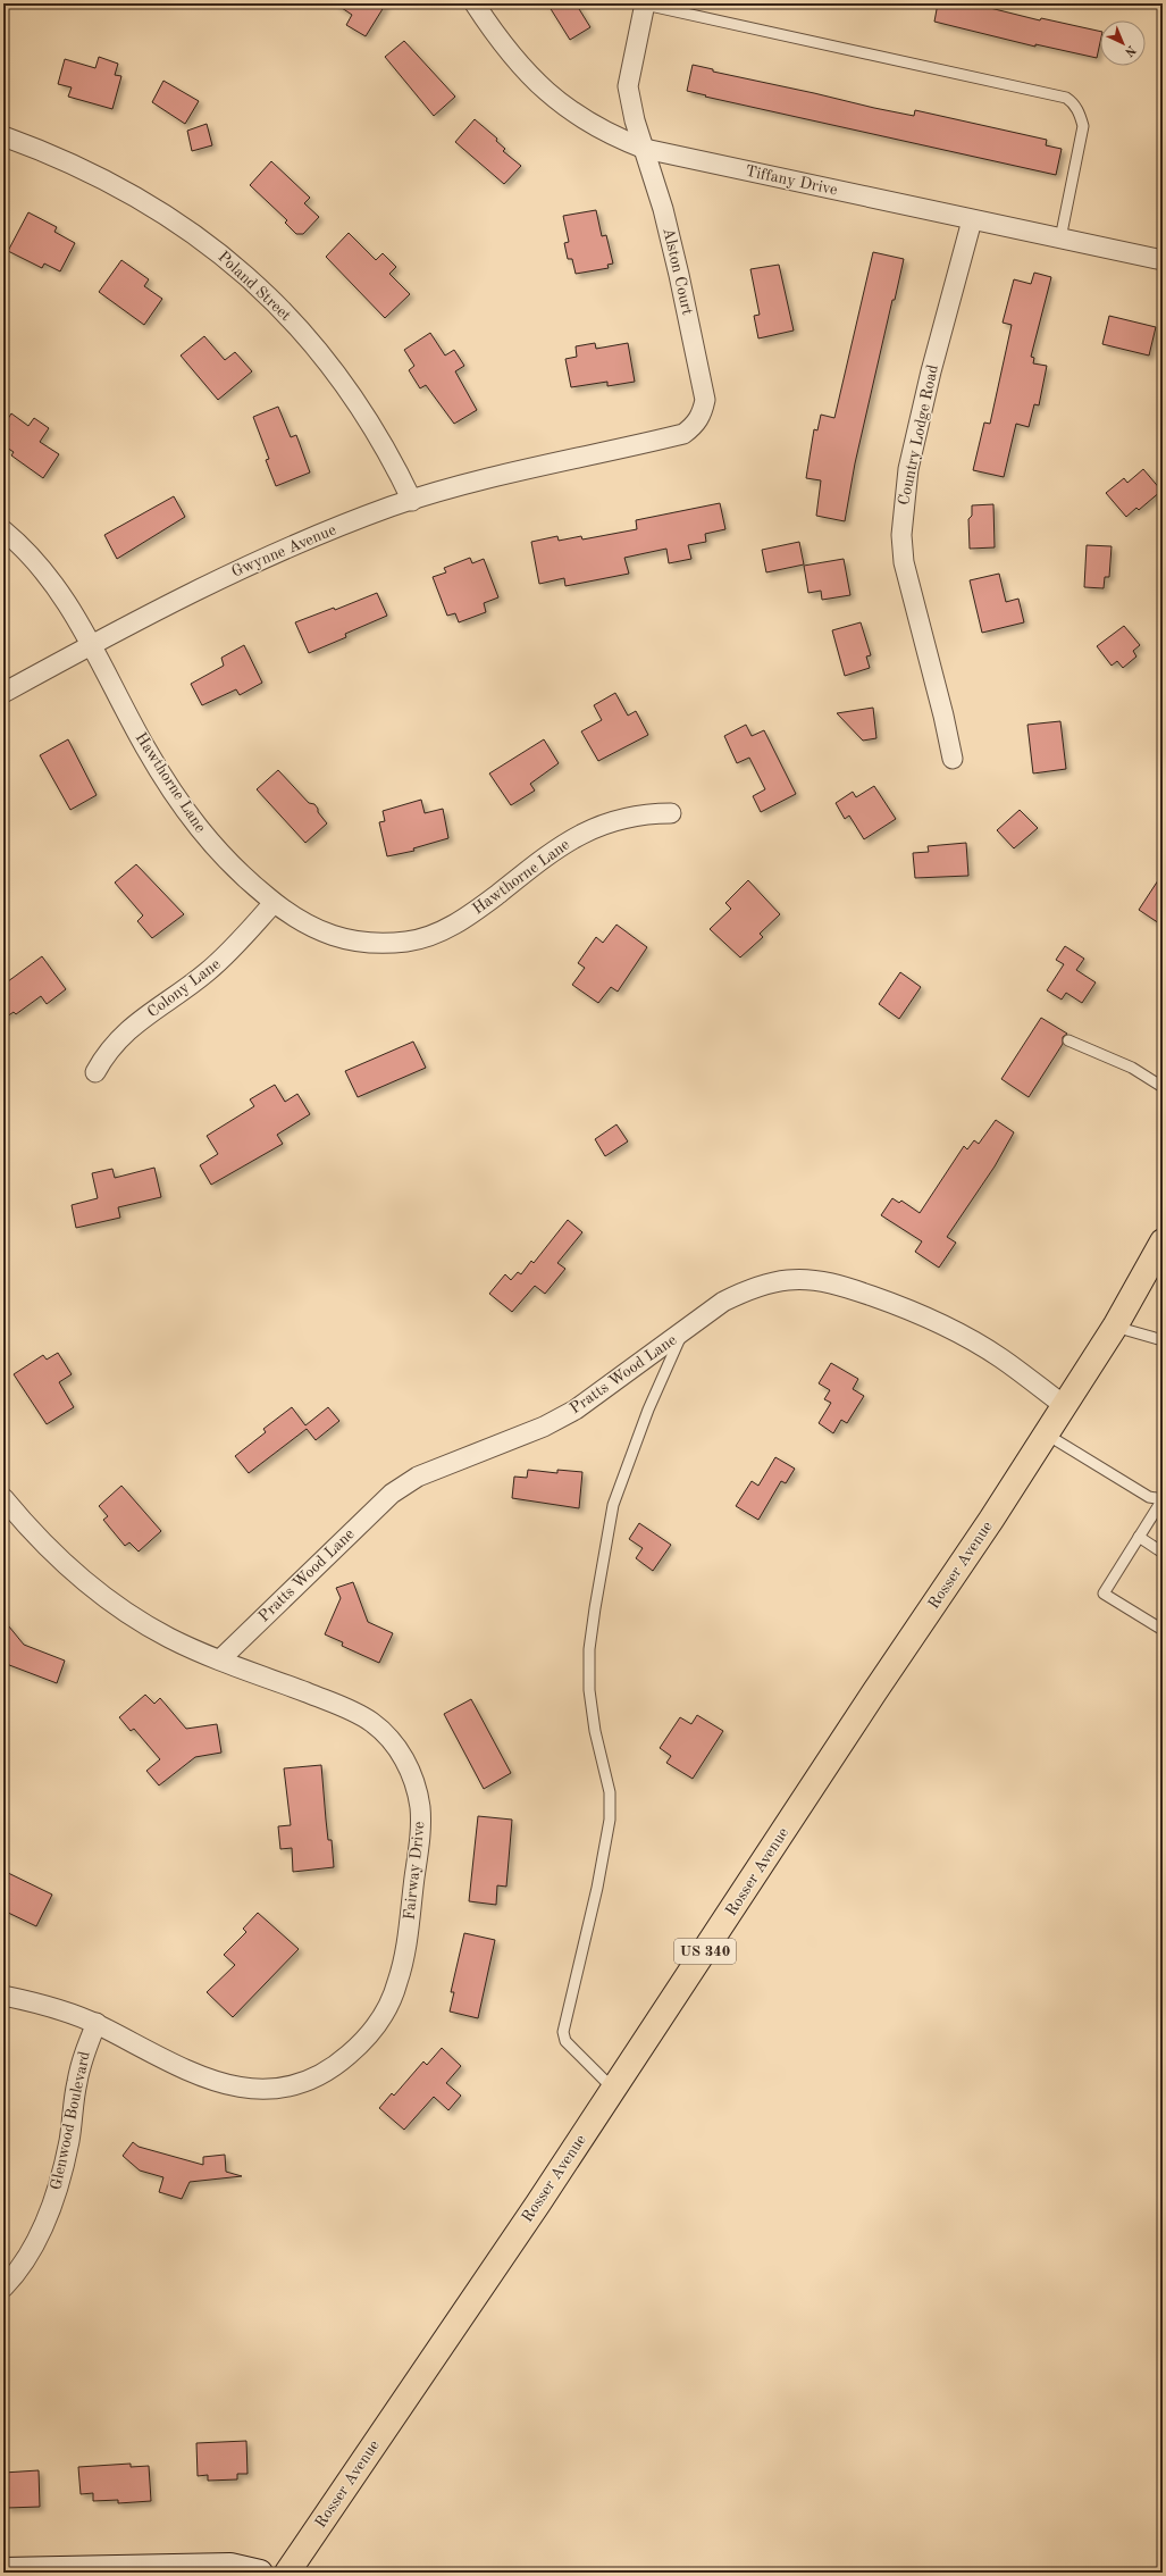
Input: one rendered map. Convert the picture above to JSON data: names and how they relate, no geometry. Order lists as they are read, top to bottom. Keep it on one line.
{"streets":{"main road":["Rosser Avenue","US 340"],"street":["Tiffany Drive","Alston Court","Poland Street","Country Lodge Road","Gwynne Avenue","Hawthorne Lane","Colony Lane","Pratts Wood Lane","Fairway Drive","Glenwood Boulevard"]},"crossings":[["Tiffany Drive","Alston Court"],["Tiffany Drive","Country Lodge Road"],["Alston Court","Gwynne Avenue"],["Poland Street","Gwynne Avenue"],["Gwynne Avenue","Hawthorne Lane"],["Hawthorne Lane","Colony Lane"],["Pratts Wood Lane","Rosser Avenue"],["Pratts Wood Lane","Fairway Drive"],["Fairway Drive","Glenwood Boulevard"]],"north":"bottom right"}
